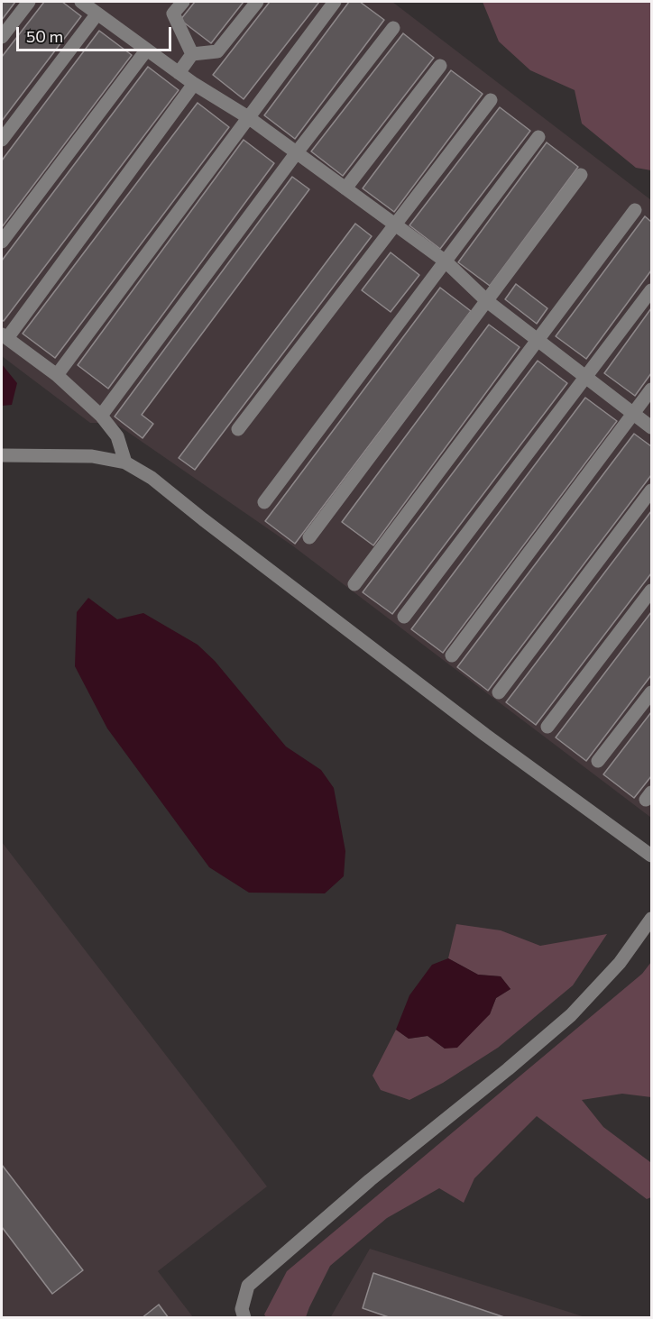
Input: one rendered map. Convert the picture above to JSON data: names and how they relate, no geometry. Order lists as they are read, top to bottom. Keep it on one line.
{"scale_bar":"50 m"}
